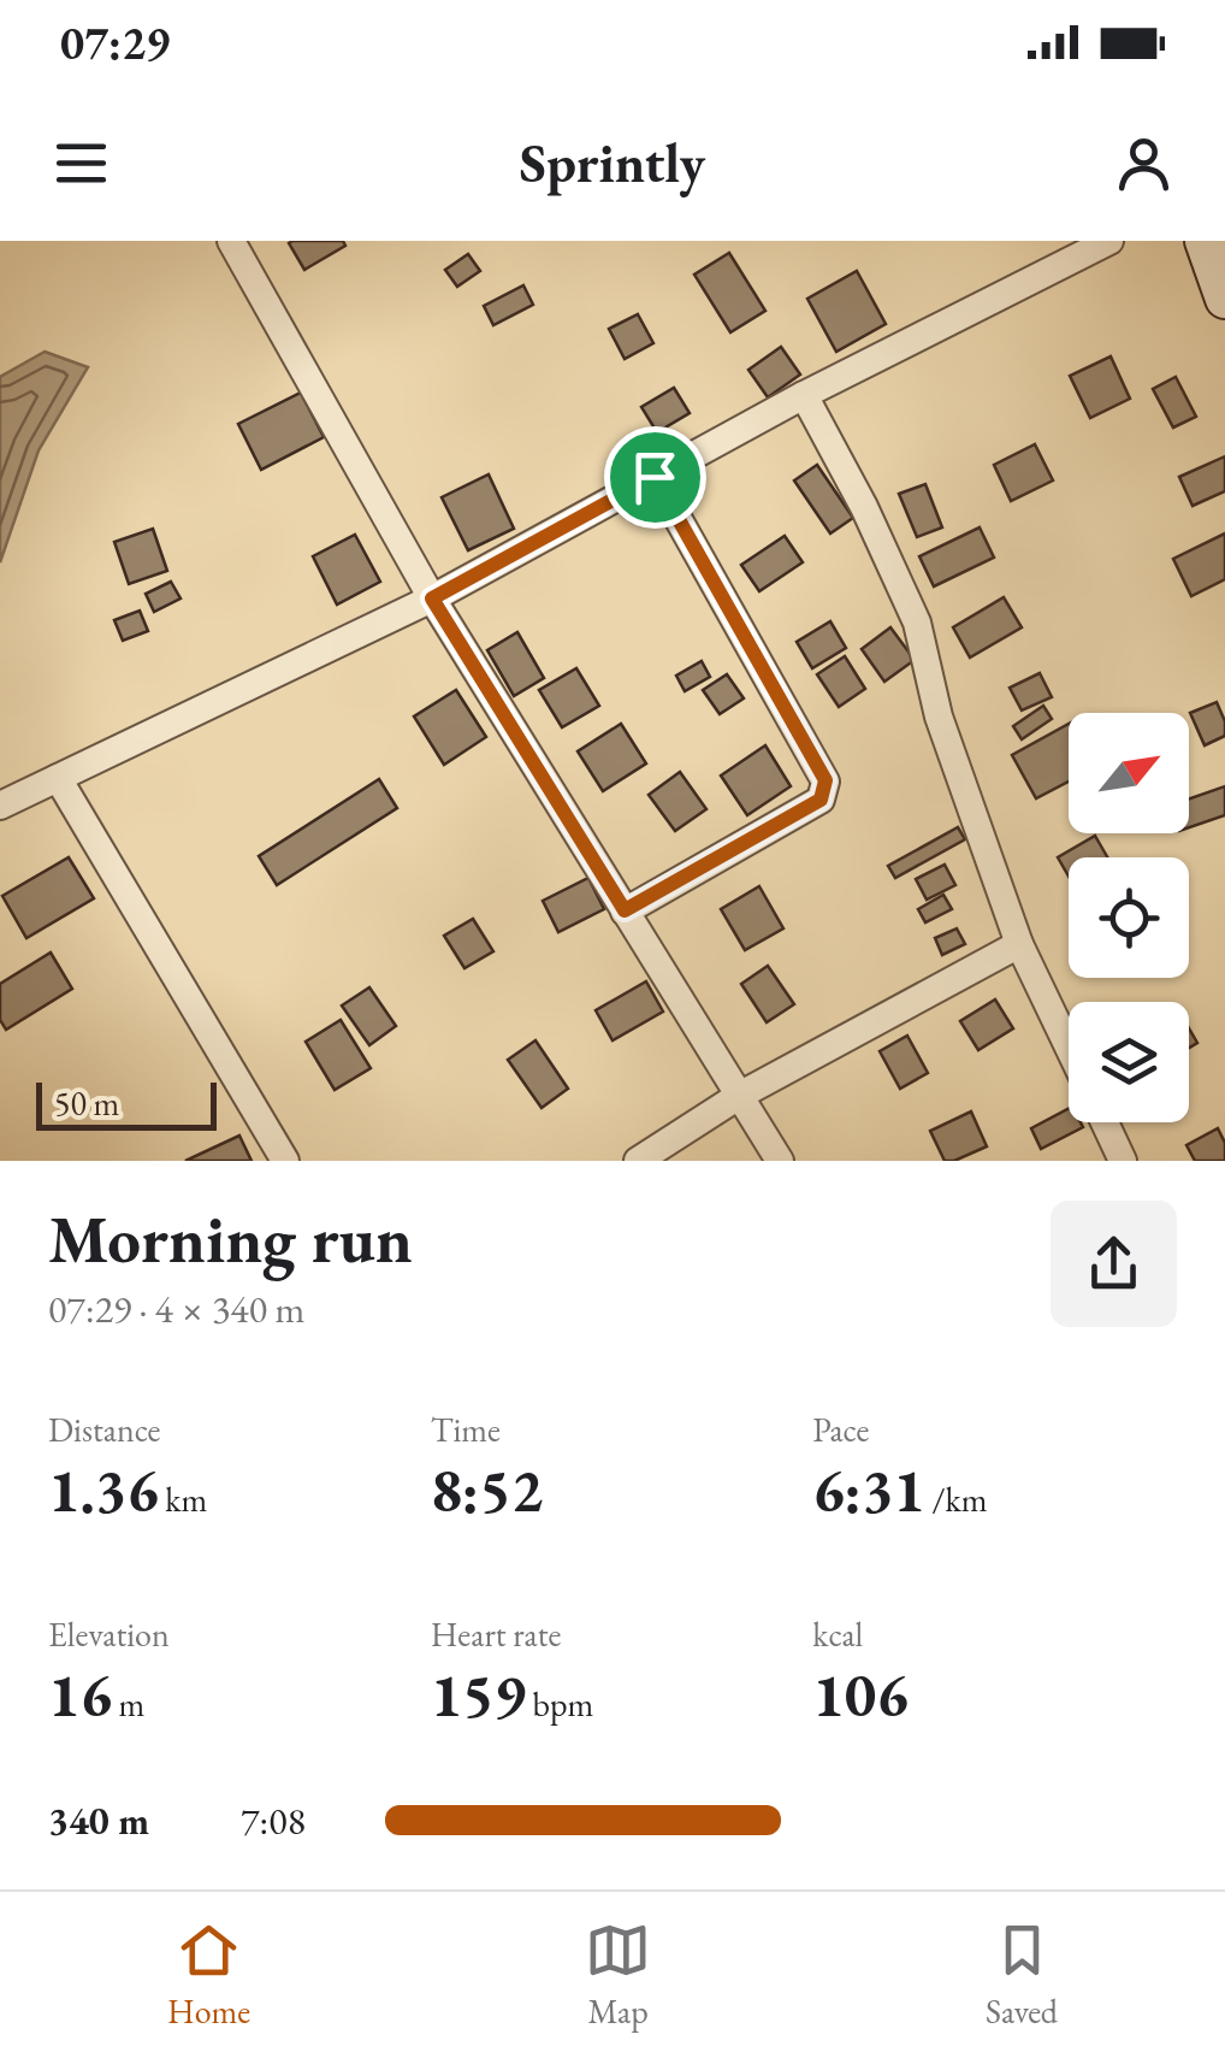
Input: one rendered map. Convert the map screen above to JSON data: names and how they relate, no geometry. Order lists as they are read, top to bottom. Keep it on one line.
{"scale_bar":"50 m","north":"top right","page":{"status":"07:29","header":"Sprintly","scale":"50 m","heading":["Morning run","07:29 · 4 × 340 m"],"stats":[["Distance","1.36 km"],["Time","8:52"],["Pace","6:31 /km"],["Elevation","16 m"],["Heart rate","159 bpm"],["kcal","106"]],"list":[{"name":"340 m","note":"7:08"}],"tabs":["Home","Map","Saved"]}}
